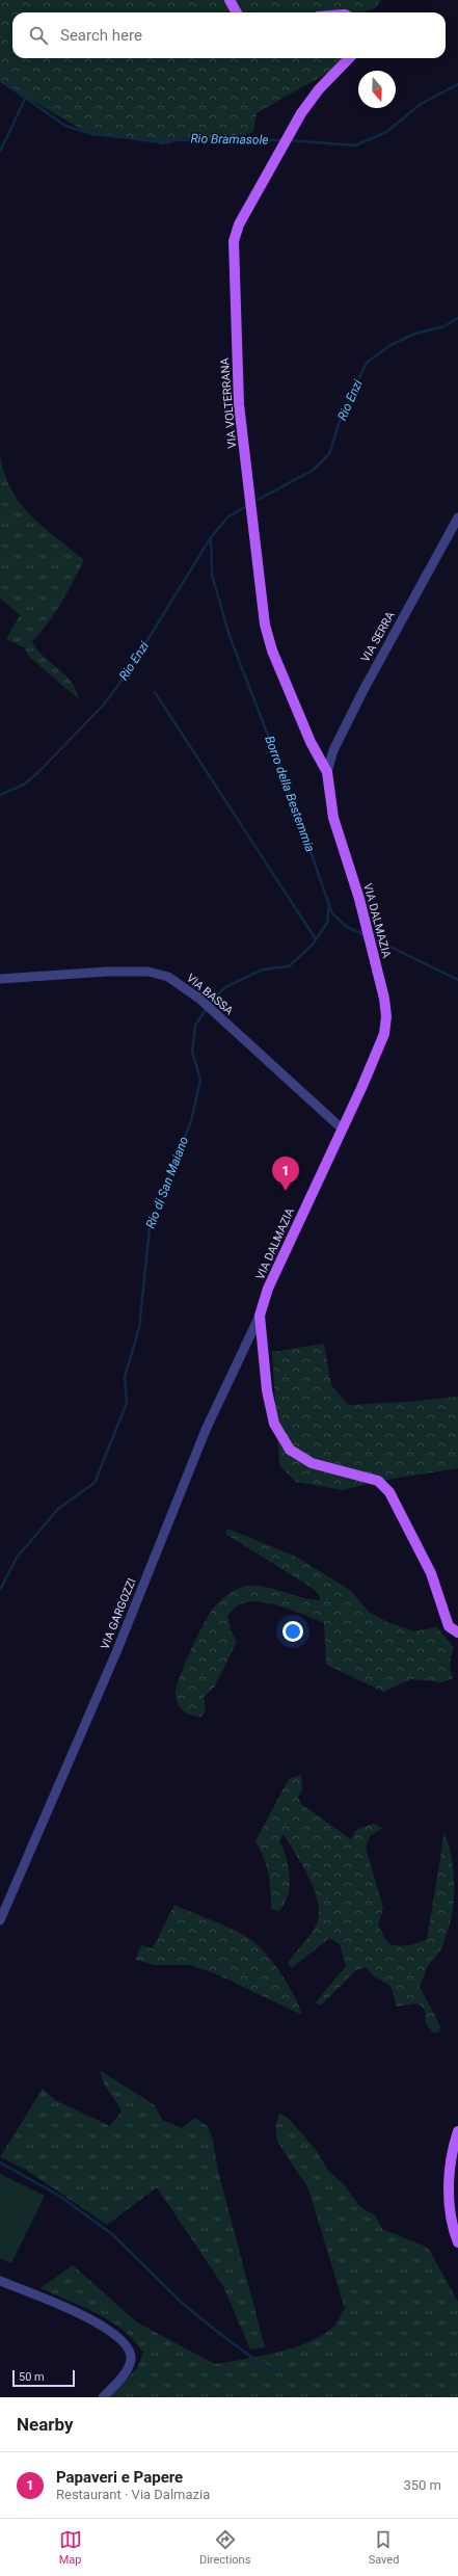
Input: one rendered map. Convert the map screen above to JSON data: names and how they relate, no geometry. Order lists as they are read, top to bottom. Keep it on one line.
{"streets":{"main road":["VIA VOLTERRANA","VIA DALMAZIA"],"street":["VIA SERRA","VIA BASSA","VIA GARGOZZI"]},"crossings":[["VIA VOLTERRANA","VIA SERRA"],["VIA VOLTERRANA","VIA DALMAZIA"],["VIA SERRA","VIA DALMAZIA"],["VIA DALMAZIA","VIA BASSA"],["VIA DALMAZIA","VIA GARGOZZI"]],"water":["Rio Bramasole","Rio Enzi","Borro della Bestemmia","Rio di San Maiano"],"scale_bar":"50 m","north":"bottom","page":{"search":"Search here","pins":"1","scale":"50 m","heading":"Nearby","list":[{"mark":"1","name":"Papaveri e Papere","note":"Restaurant · Via Dalmazia","value":"350 m"}],"nav":["Map","Directions","Saved"]}}
